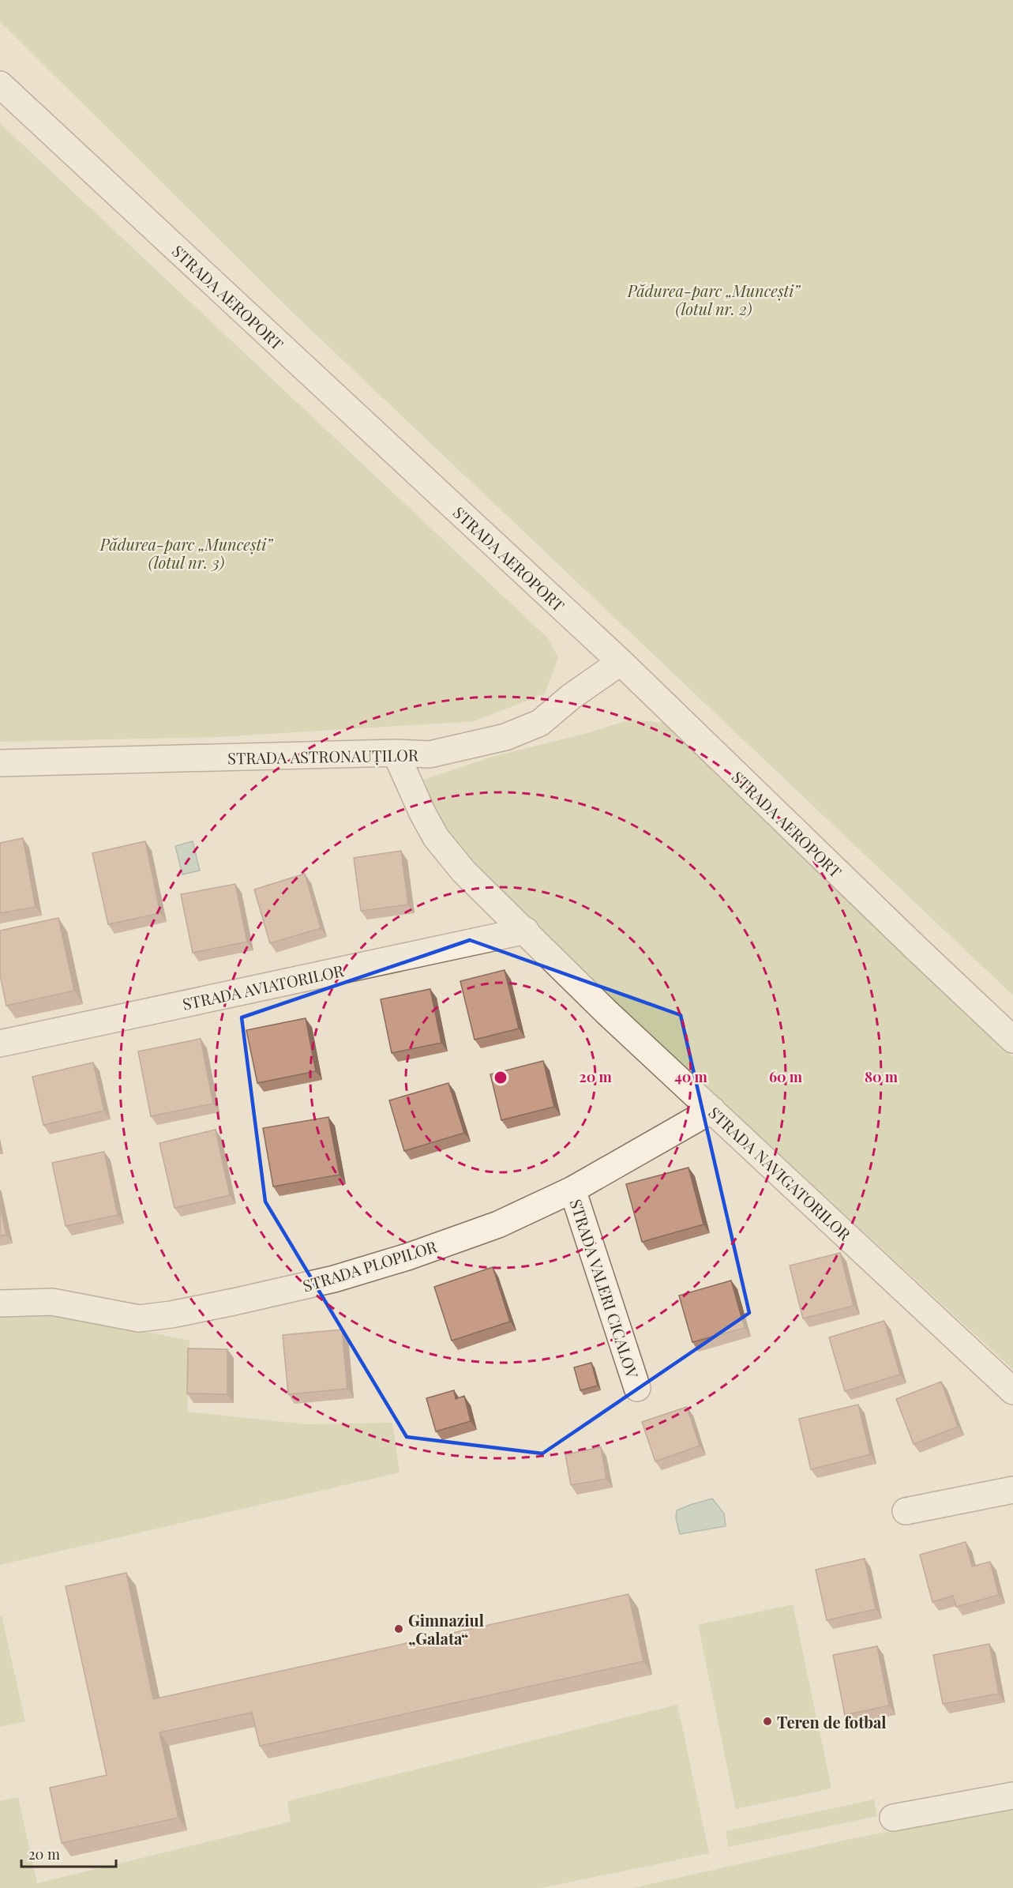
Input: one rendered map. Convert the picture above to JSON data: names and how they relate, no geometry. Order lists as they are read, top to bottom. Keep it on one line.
{"streets":{"street":["STRADA AEROPORT","STRADA ASTRONAUȚILOR","STRADA AVIATORILOR","STRADA NAVIGATORILOR","STRADA PLOPILOR","STRADA VALERI CICALOV"]},"crossings":[["STRADA AEROPORT","STRADA ASTRONAUȚILOR"],["STRADA ASTRONAUȚILOR","STRADA NAVIGATORILOR"],["STRADA AVIATORILOR","STRADA NAVIGATORILOR"],["STRADA NAVIGATORILOR","STRADA PLOPILOR"],["STRADA PLOPILOR","STRADA VALERI CICALOV"]],"parks":["Pădurea-parc „Muncești” (lotul nr. 2)","Pădurea-parc „Muncești” (lotul nr. 3)"],"places":["Gimnaziul „Galata“","Teren de fotbal"],"scale_bar":"20 m","rings":["20 m","40 m","60 m","80 m"]}
